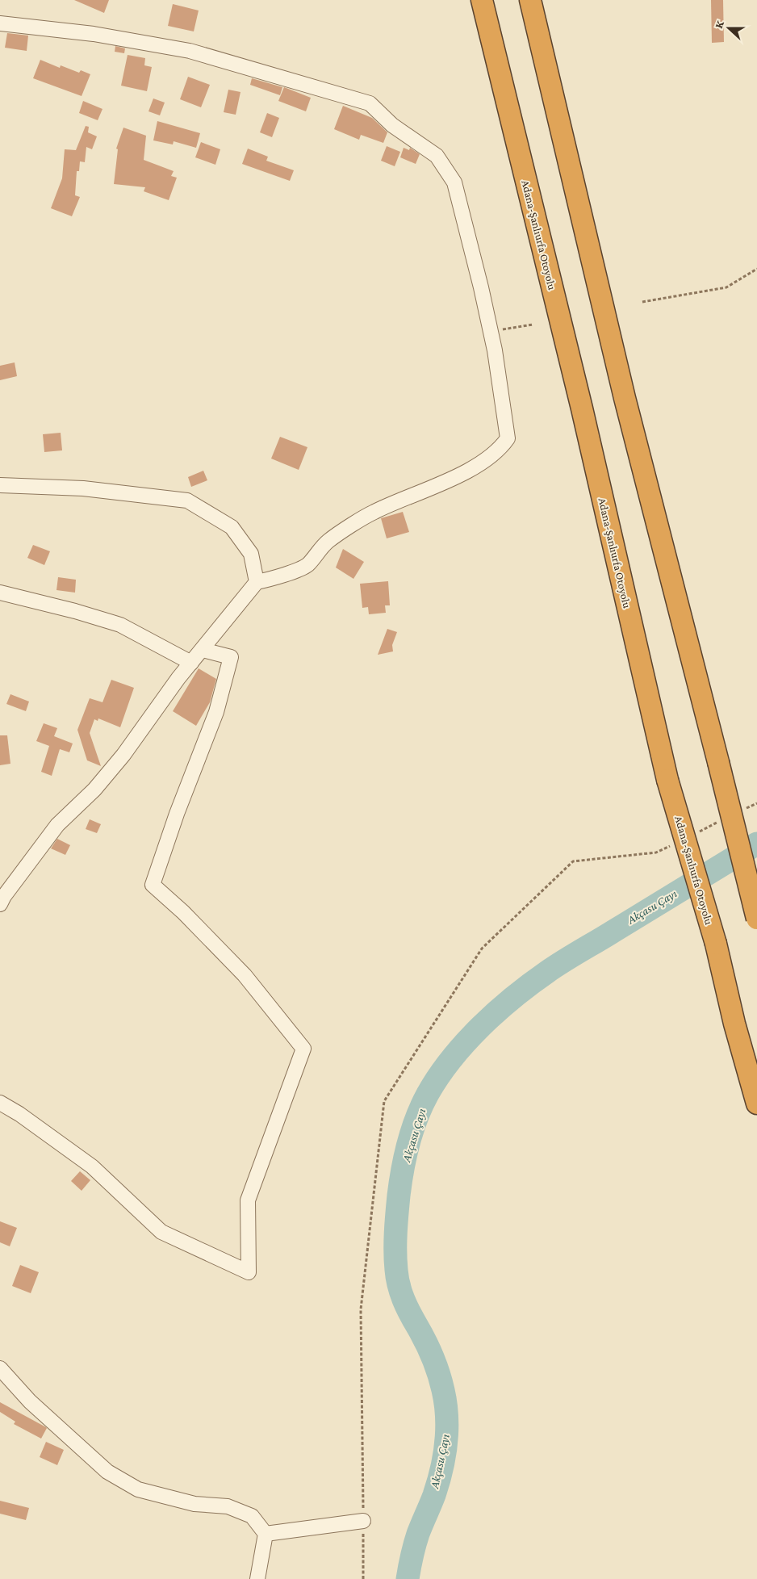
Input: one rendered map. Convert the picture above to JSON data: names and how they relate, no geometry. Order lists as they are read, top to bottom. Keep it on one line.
{"streets":{"highway":["Adana-Şanlıurfa Otoyolu"]},"water":["Akçasu Çayı"],"north":"left"}
